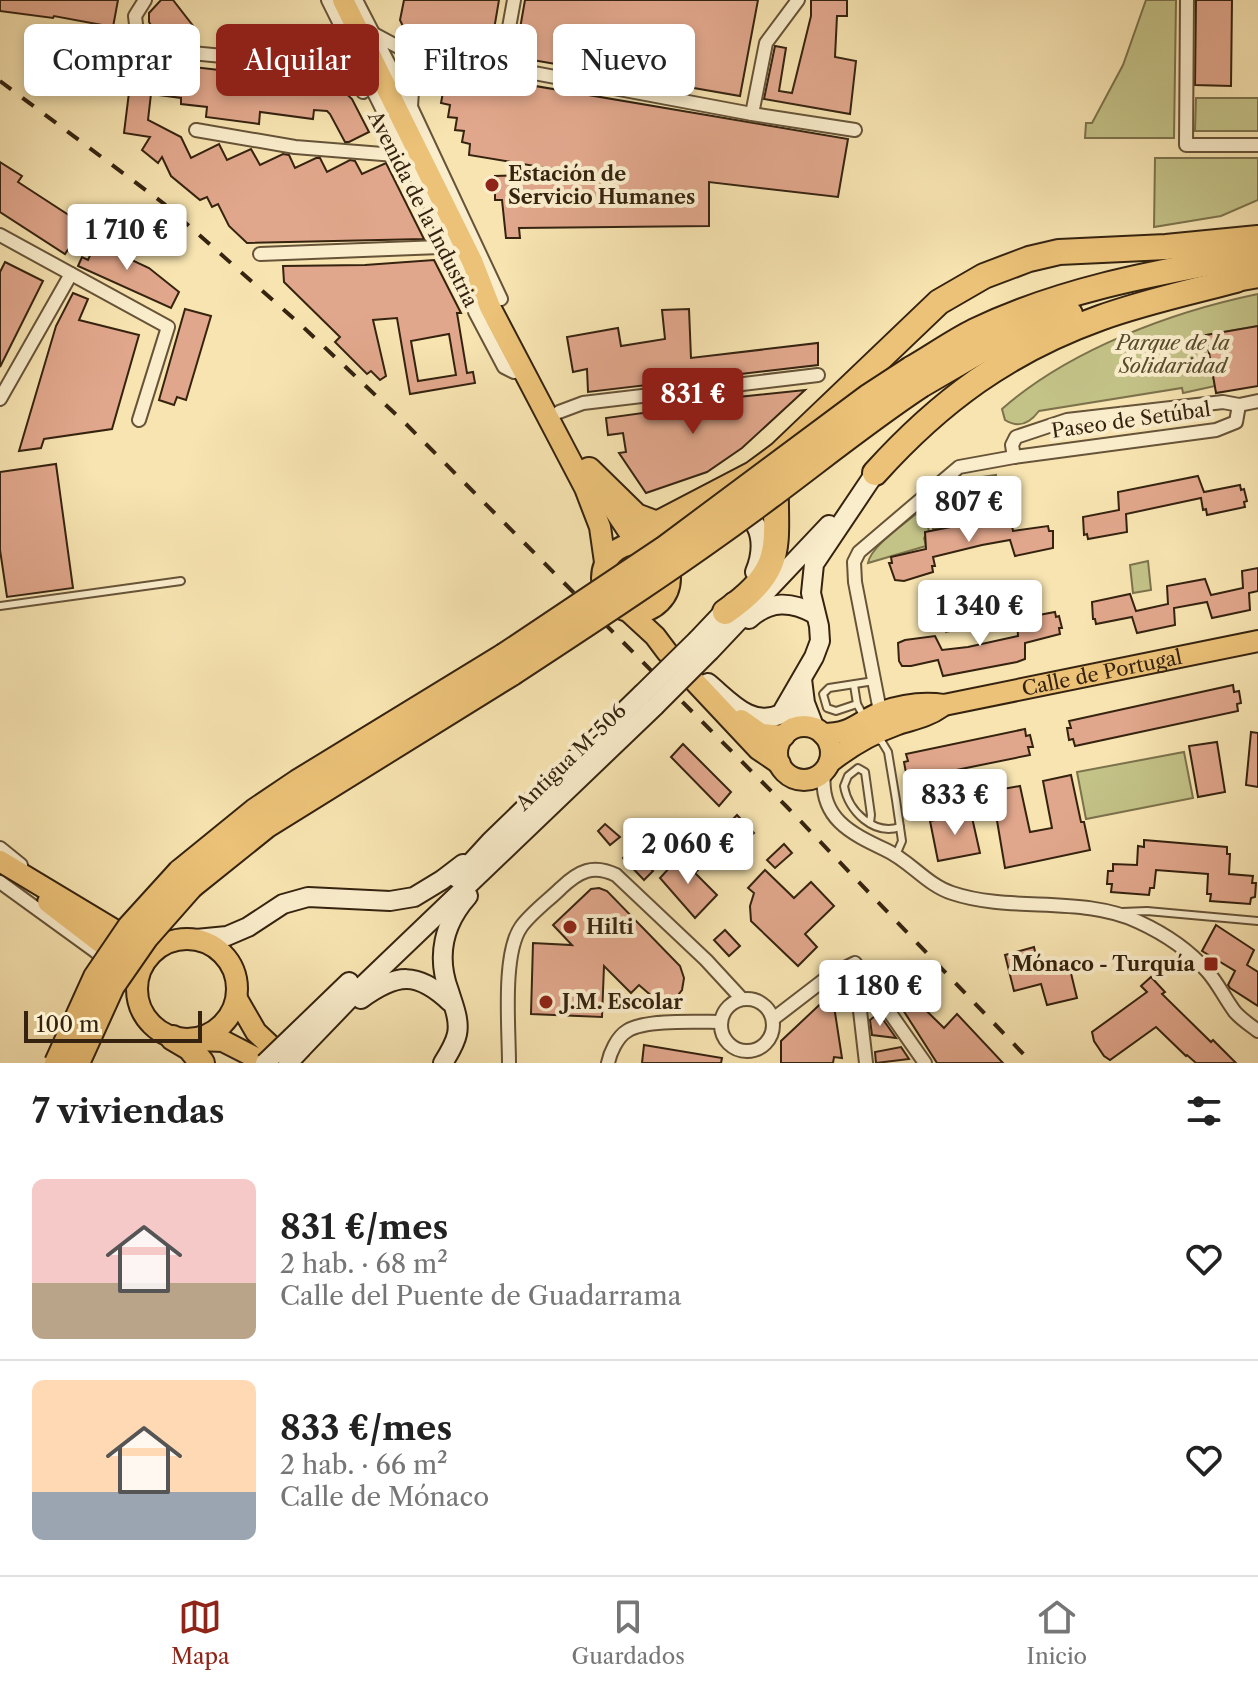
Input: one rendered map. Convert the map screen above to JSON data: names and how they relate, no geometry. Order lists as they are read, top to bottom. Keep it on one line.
{"streets":{"main road":["Avenida de la Industria","Calle de Portugal"],"street":["Paseo de Setúbal","Antigua M-506"]},"crossings":[["Paseo de Setúbal","Calle de Portugal"]],"parks":["Parque de la Solidaridad"],"places":{"other":["Estación de Servicio Humanes","Hilti","J.M. Escolar"],"transit":["Mónaco - Turquía"]},"scale_bar":"100 m","page":{"chip":["Comprar","Alquilar","Filtros","Nuevo"],"price":["1 710 €","831 €","807 €","1 340 €","833 €","2 060 €","1 180 €"],"scale":"100 m","heading":"7 viviendas","list":[{"name":"831 €/mes","note":"2 hab. · 68 m² · Calle del Puente de Guadarrama"},{"name":"833 €/mes","note":"2 hab. · 66 m² · Calle de Mónaco"}],"tabs":["Mapa","Guardados","Inicio"]}}
